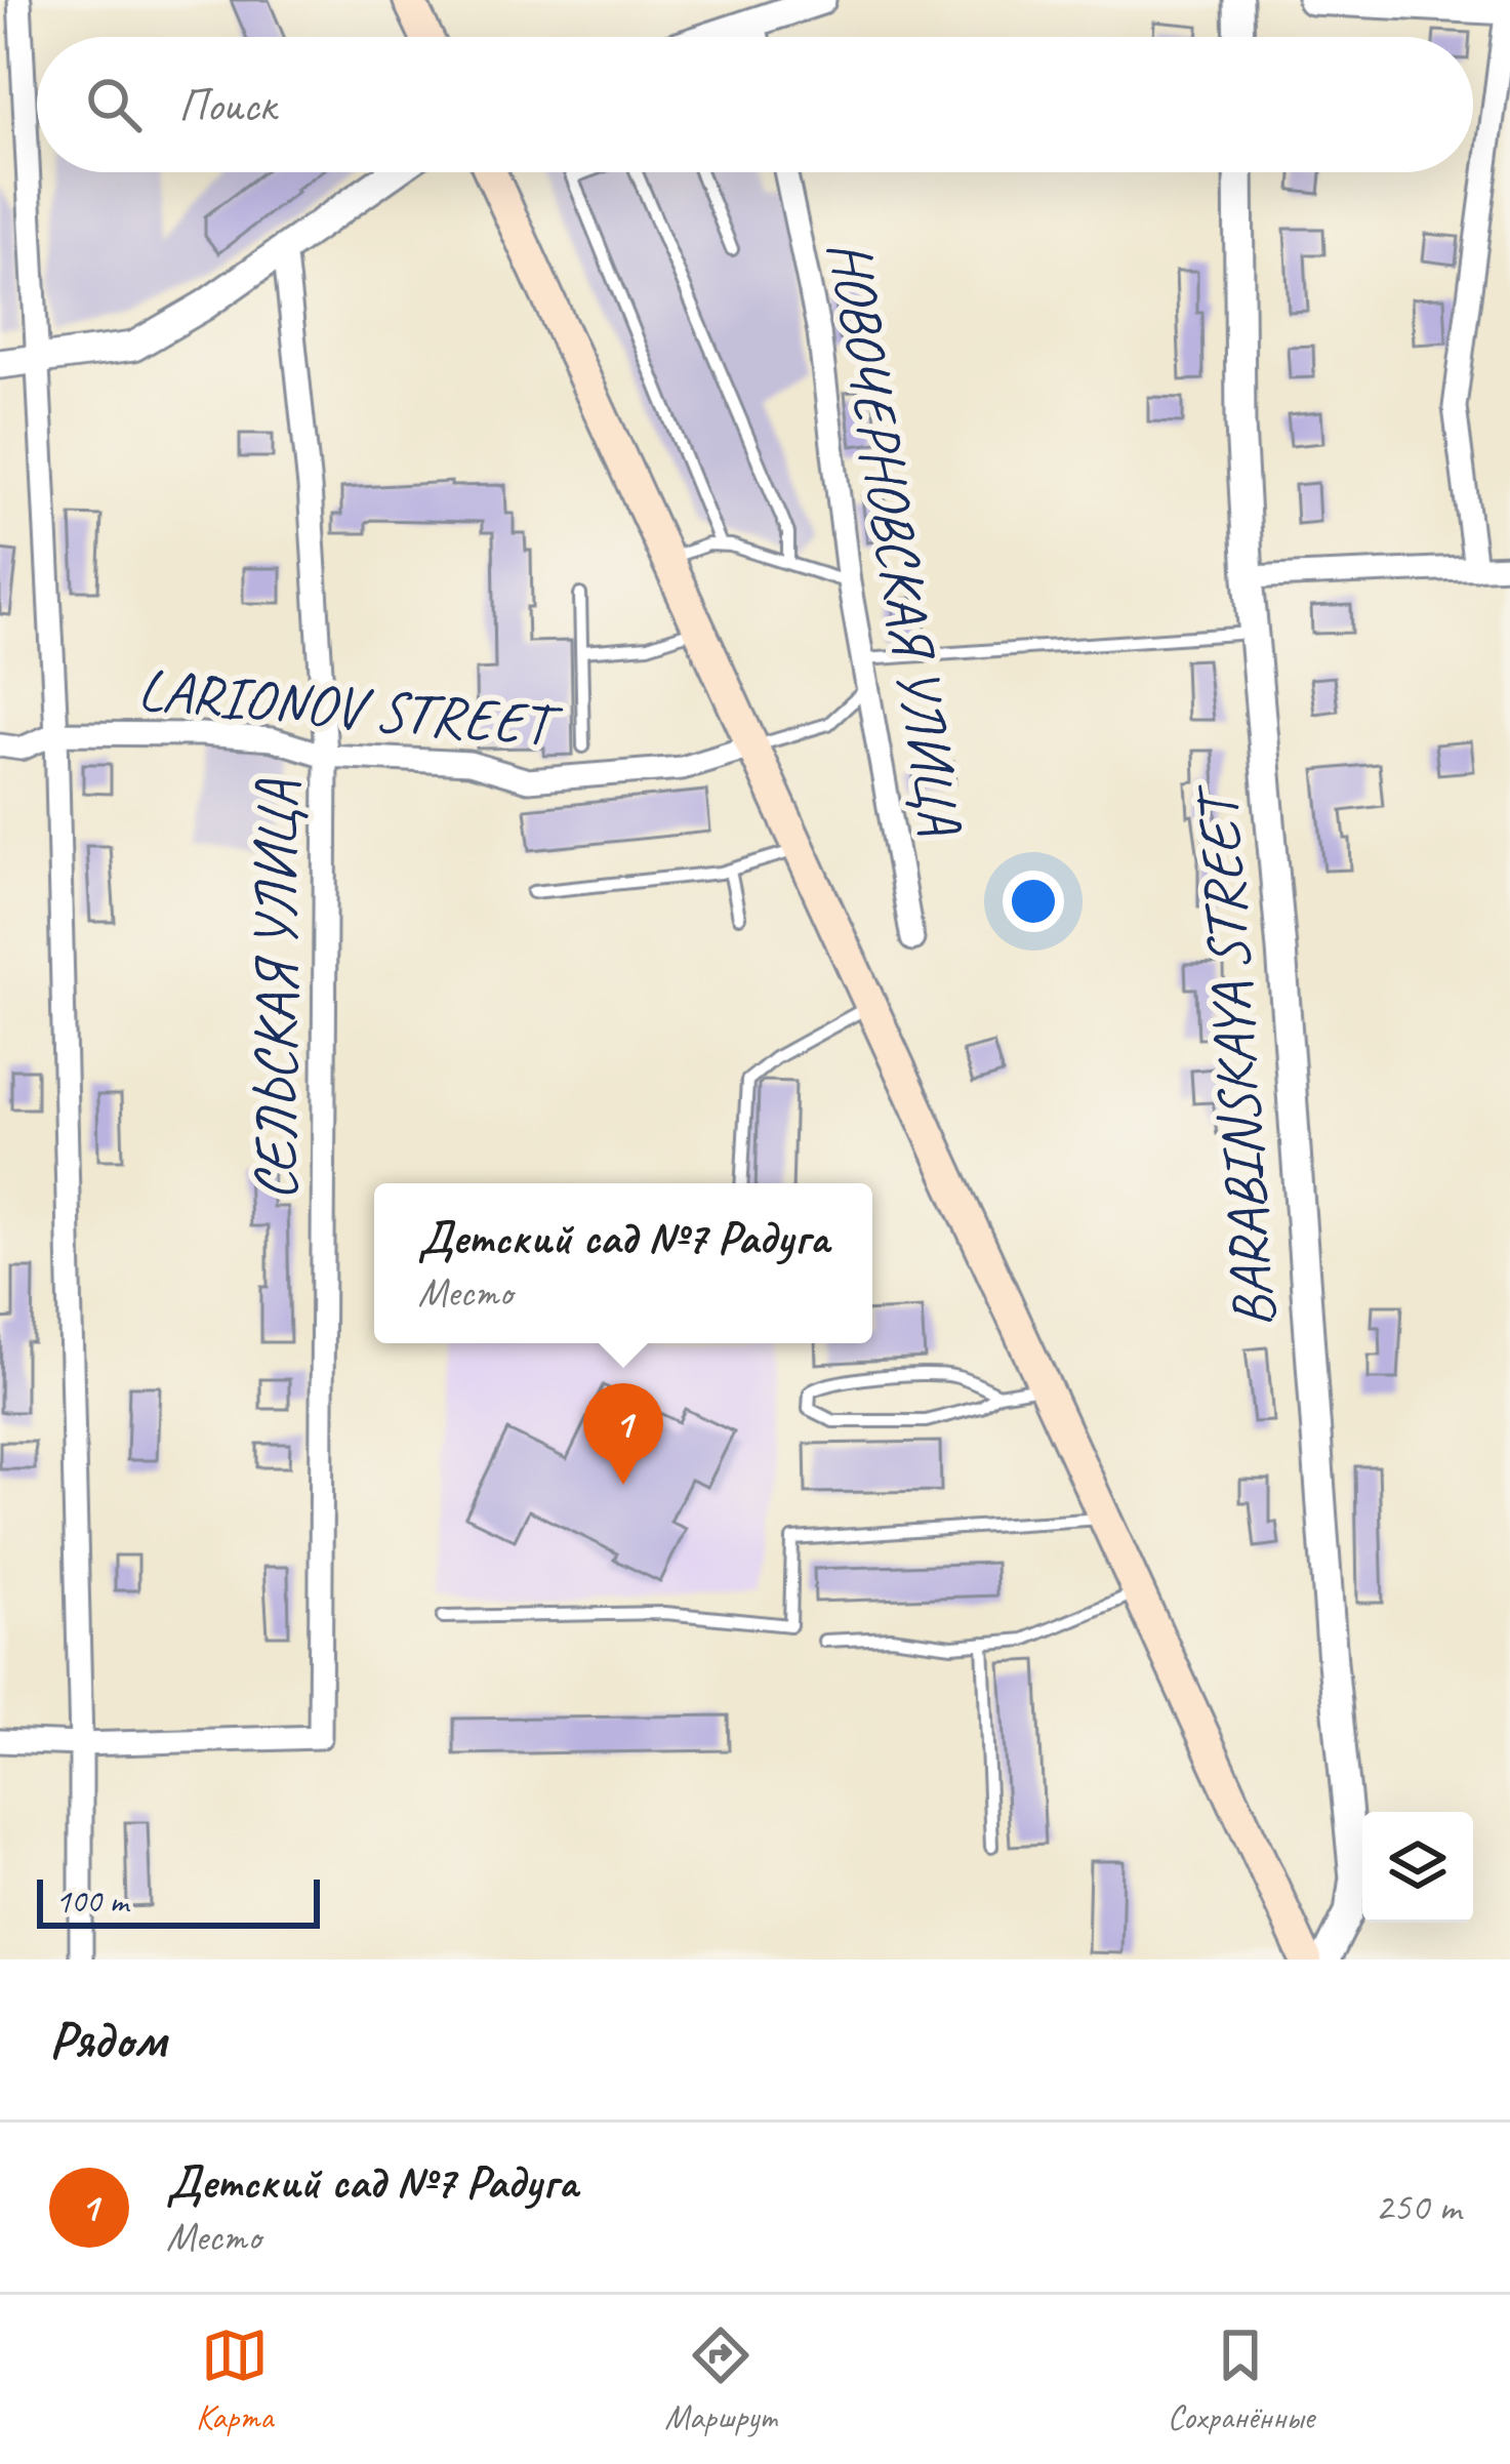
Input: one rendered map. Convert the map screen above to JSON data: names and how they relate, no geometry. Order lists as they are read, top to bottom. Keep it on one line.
{"streets":{"street":["НОВОЧЕРНОВСКАЯ УЛИЦА","LARIONOV STREET","СЕЛЬСКАЯ УЛИЦА","BARABINSKAYA STREET"]},"crossings":[["LARIONOV STREET","СЕЛЬСКАЯ УЛИЦА"]],"scale_bar":"100 m","page":{"search":"Поиск","popup":["Детский сад №7 Радуга","Место"],"pins":"1","scale":"100 m","heading":"Рядом","list":[{"mark":"1","name":"Детский сад №7 Радуга","note":"Место","value":"250 m"}],"nav":["Карта","Маршрут","Сохранённые"]}}
